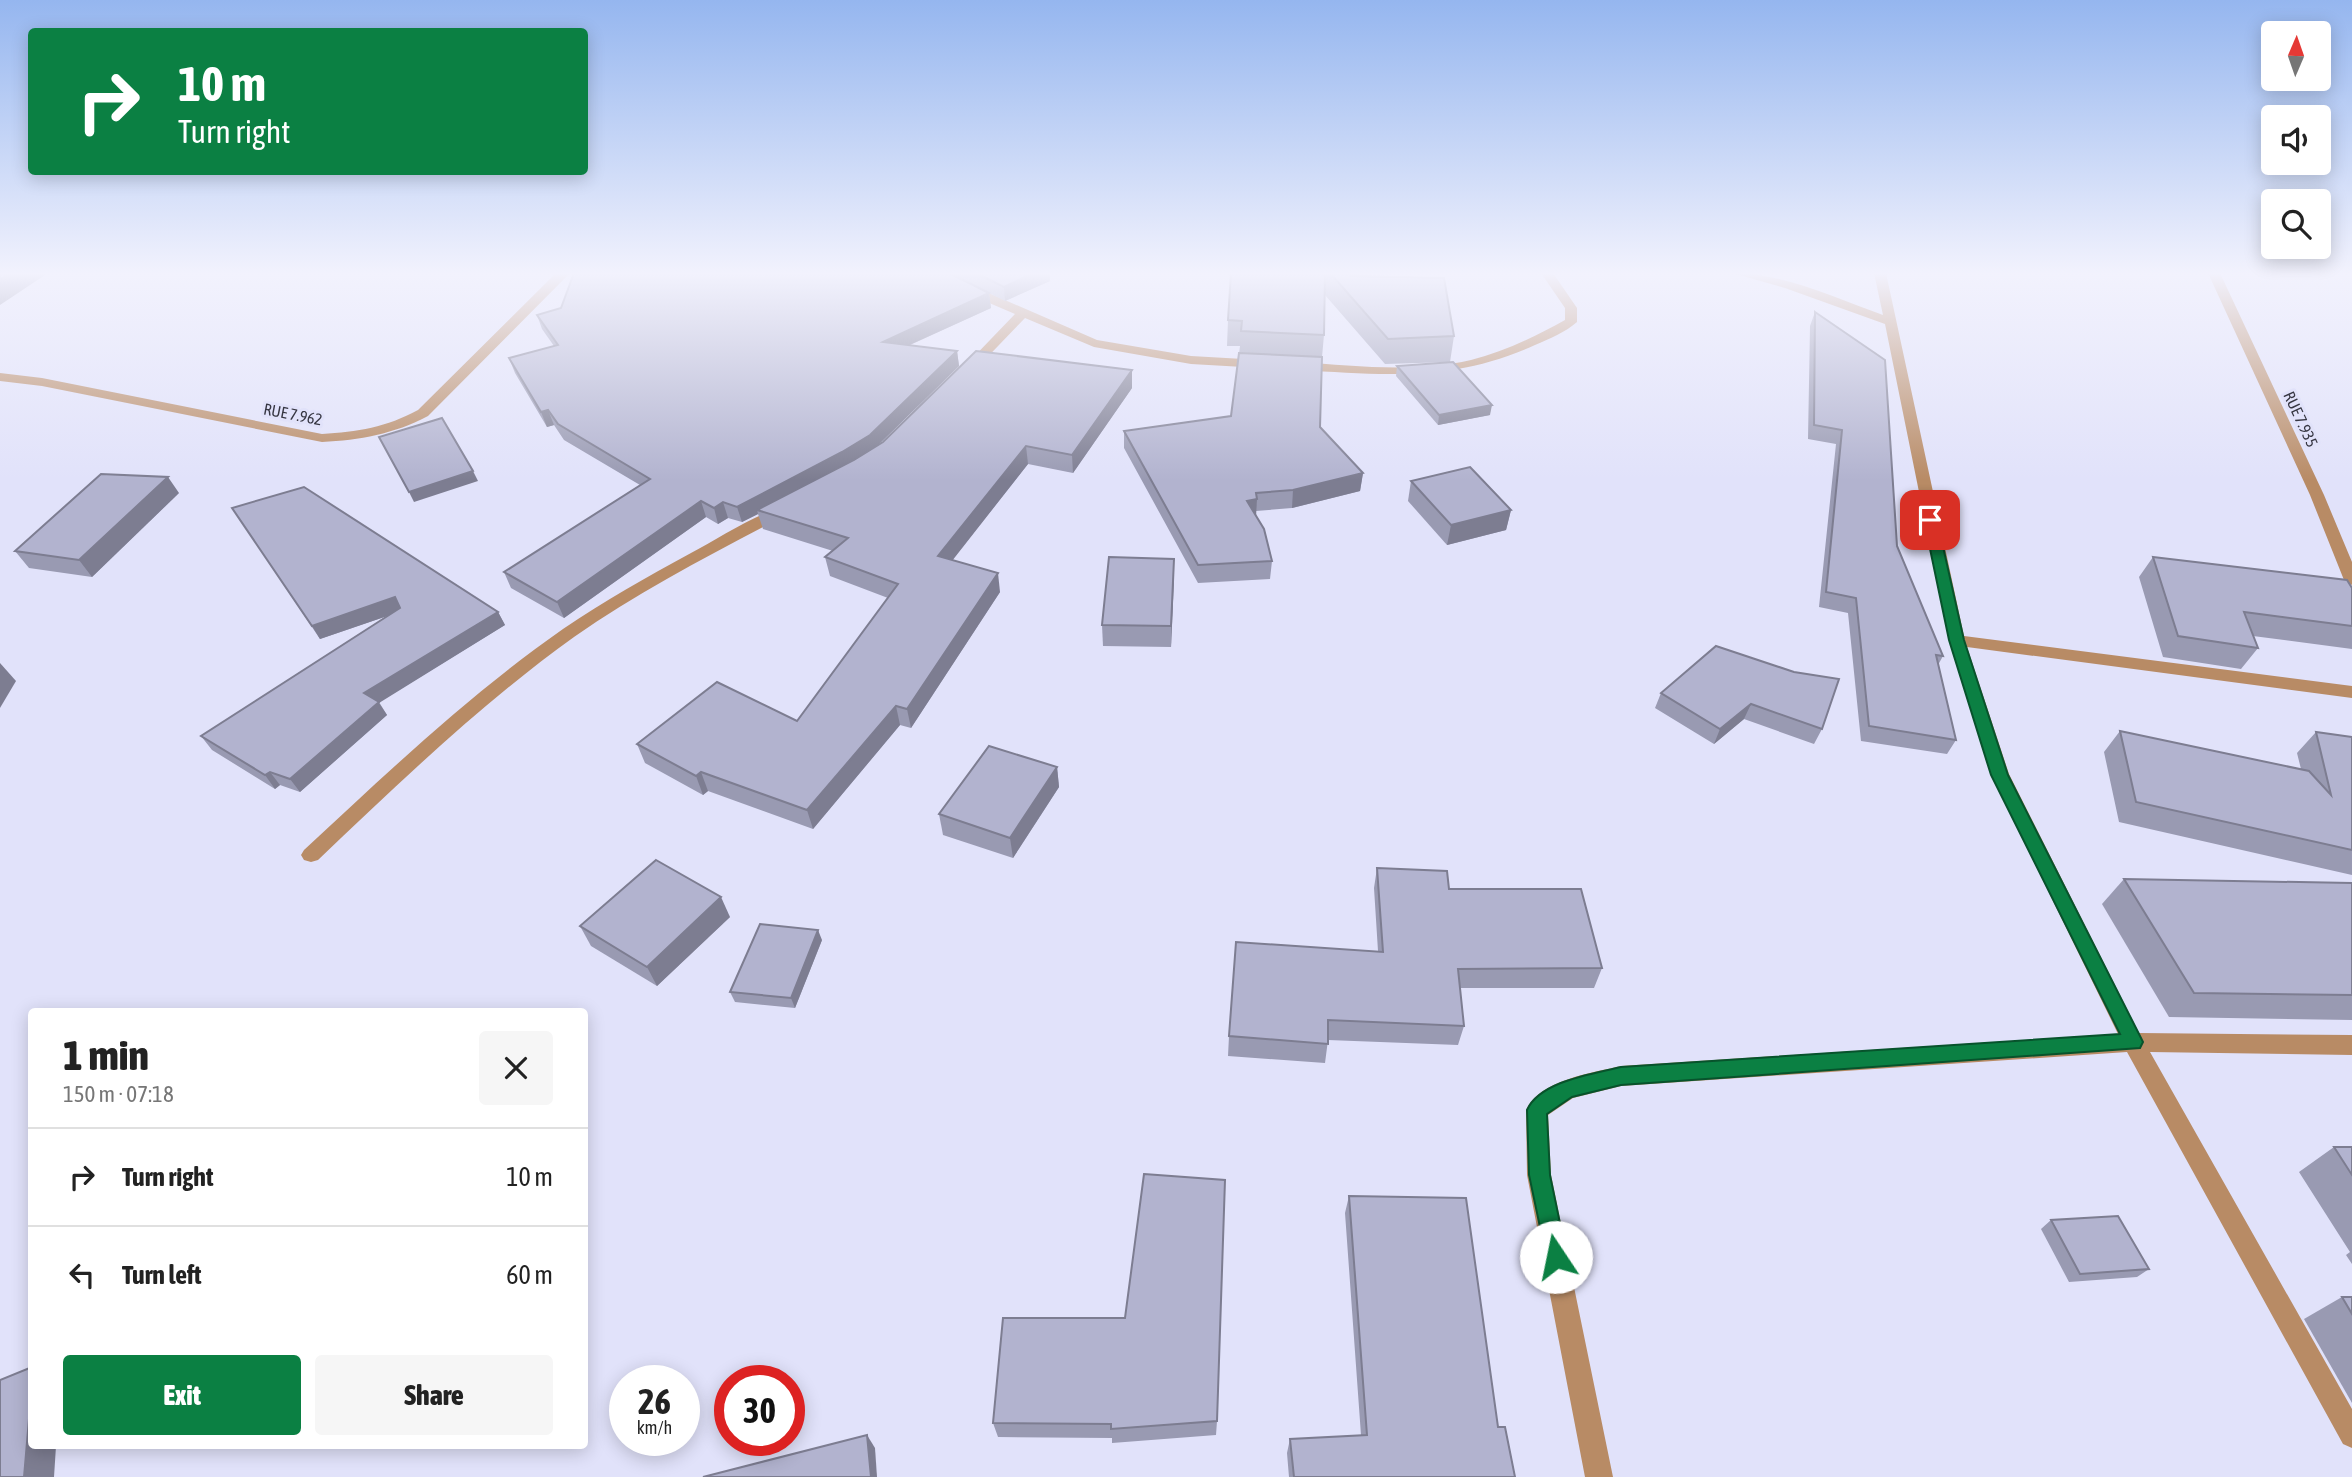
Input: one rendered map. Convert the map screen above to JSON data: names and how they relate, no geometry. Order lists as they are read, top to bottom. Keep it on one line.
{"streets":{"street":["RUE 7.962","RUE 7.935"]},"north":"top","page":{"turn":["10 m","Turn right"],"heading":["1 min","150 m · 07:18"],"list":[{"name":"Turn right","value":"10 m"},{"name":"Turn left","value":"60 m"}],"buttons":["Exit","Share"],"speed":"26 km/h","limit":"30"}}
